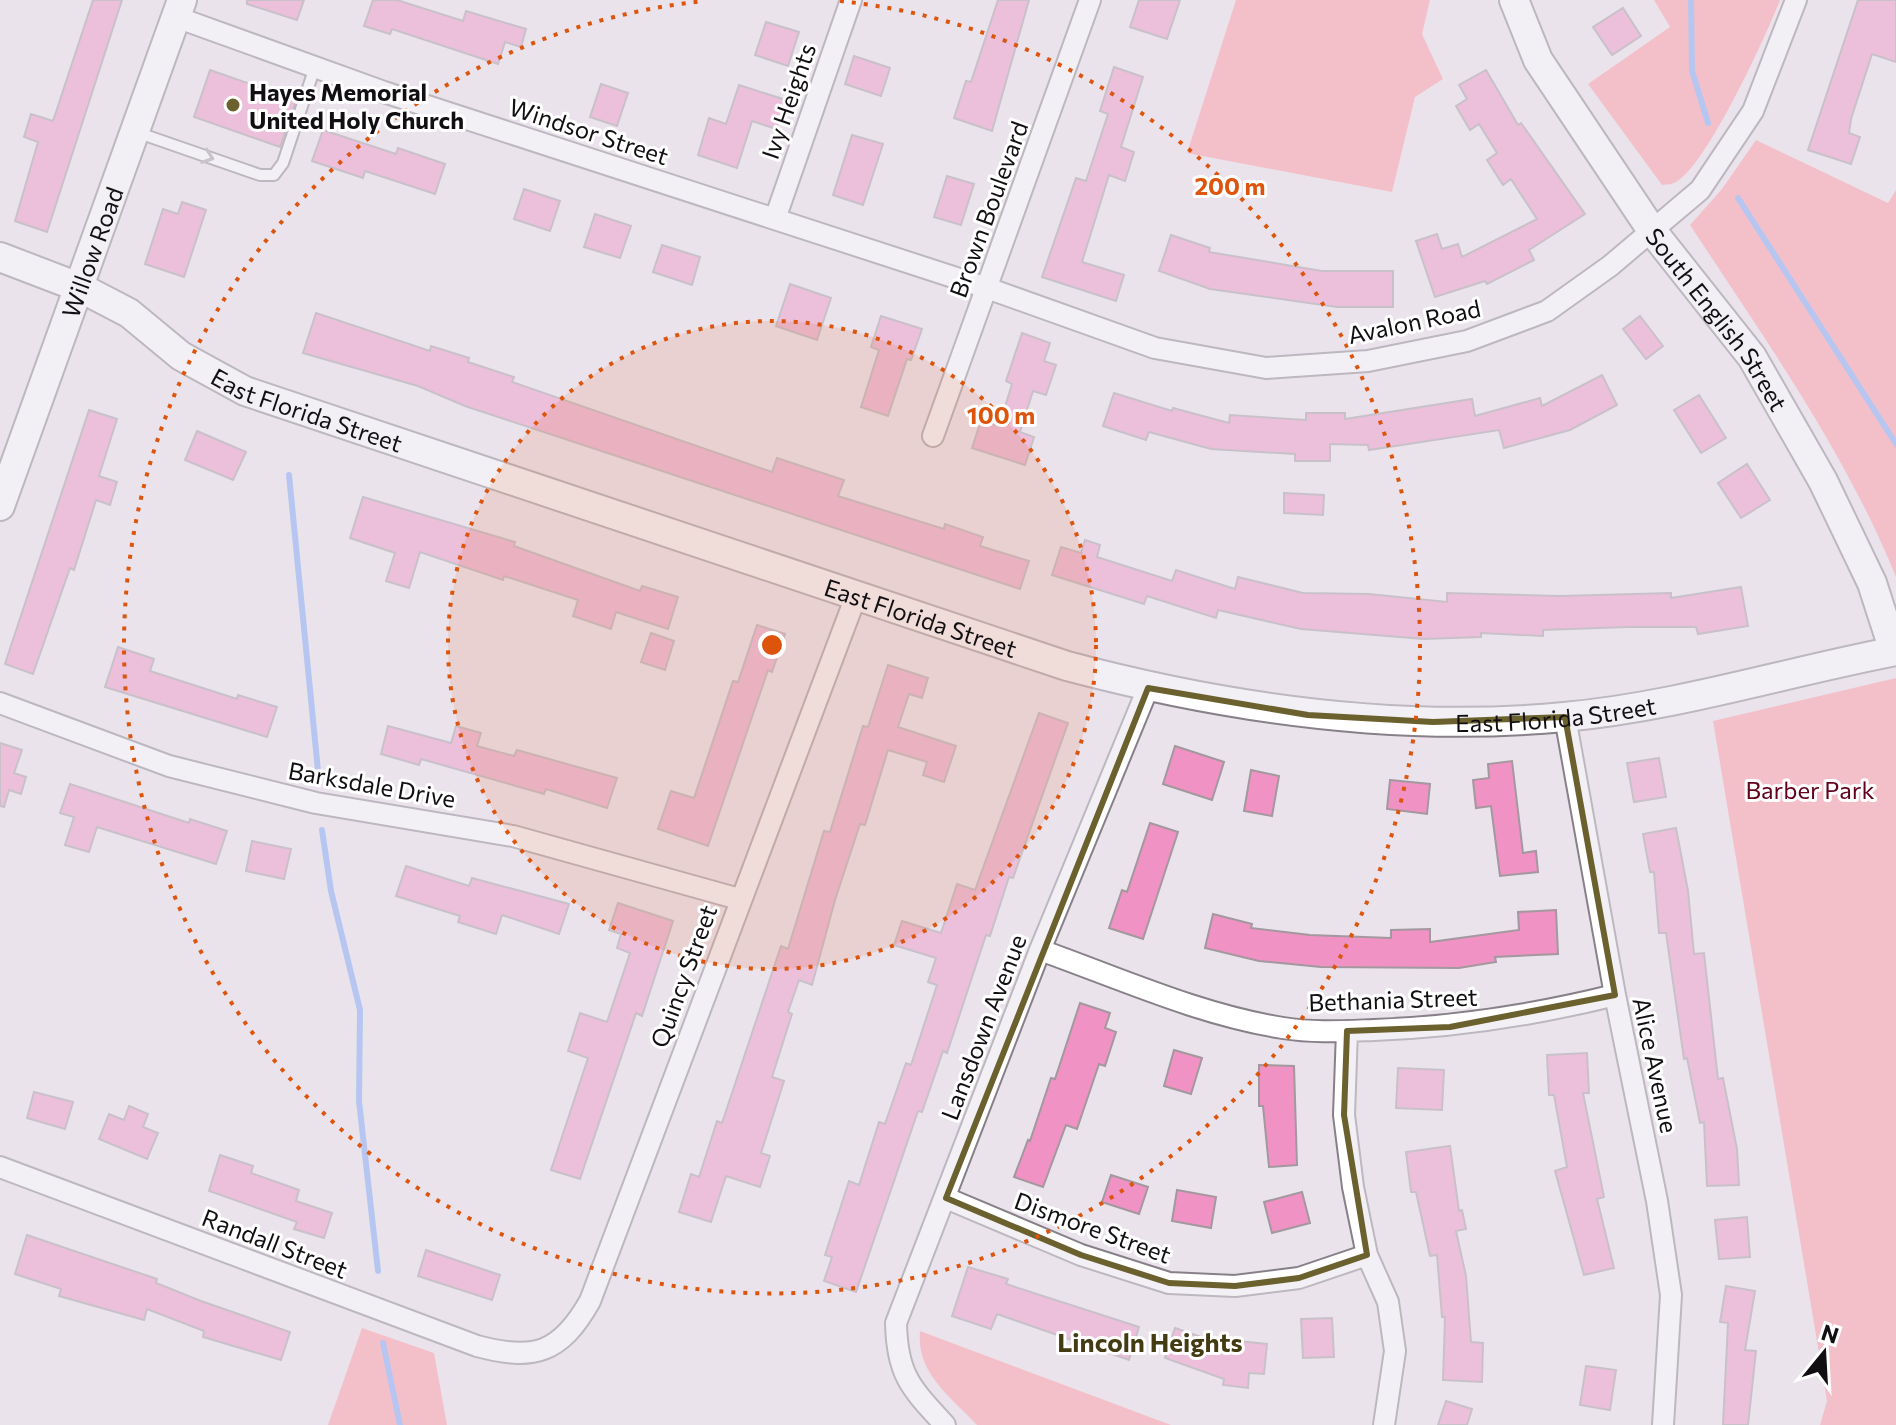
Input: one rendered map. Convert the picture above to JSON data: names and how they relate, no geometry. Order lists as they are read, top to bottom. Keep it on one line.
{"streets":{"main road":["Willow Road","South English Street","East Florida Street"],"street":["Ivy Heights","Windsor Street","Brown Boulevard","Avalon Road","Barksdale Drive","Quincy Street","Bethania Street","Lansdown Avenue","Alice Avenue","Dismore Street","Randall Street"]},"crossings":[["Ivy Heights","Windsor Street"],["Windsor Street","Brown Boulevard"],["Windsor Street","Willow Road"],["Windsor Street","Avalon Road"],["Brown Boulevard","Avalon Road"],["Willow Road","East Florida Street"],["South English Street","Avalon Road"],["South English Street","East Florida Street"],["East Florida Street","Quincy Street"],["East Florida Street","Lansdown Avenue"],["East Florida Street","Alice Avenue"],["Barksdale Drive","Quincy Street"],["Quincy Street","Randall Street"],["Bethania Street","Lansdown Avenue"],["Bethania Street","Alice Avenue"],["Lansdown Avenue","Dismore Street"]],"districts":["Lincoln Heights"],"parks":["Barber Park"],"places":["Hayes Memorial United Holy Church"],"north":"top","rings":["200 m","100 m"]}
